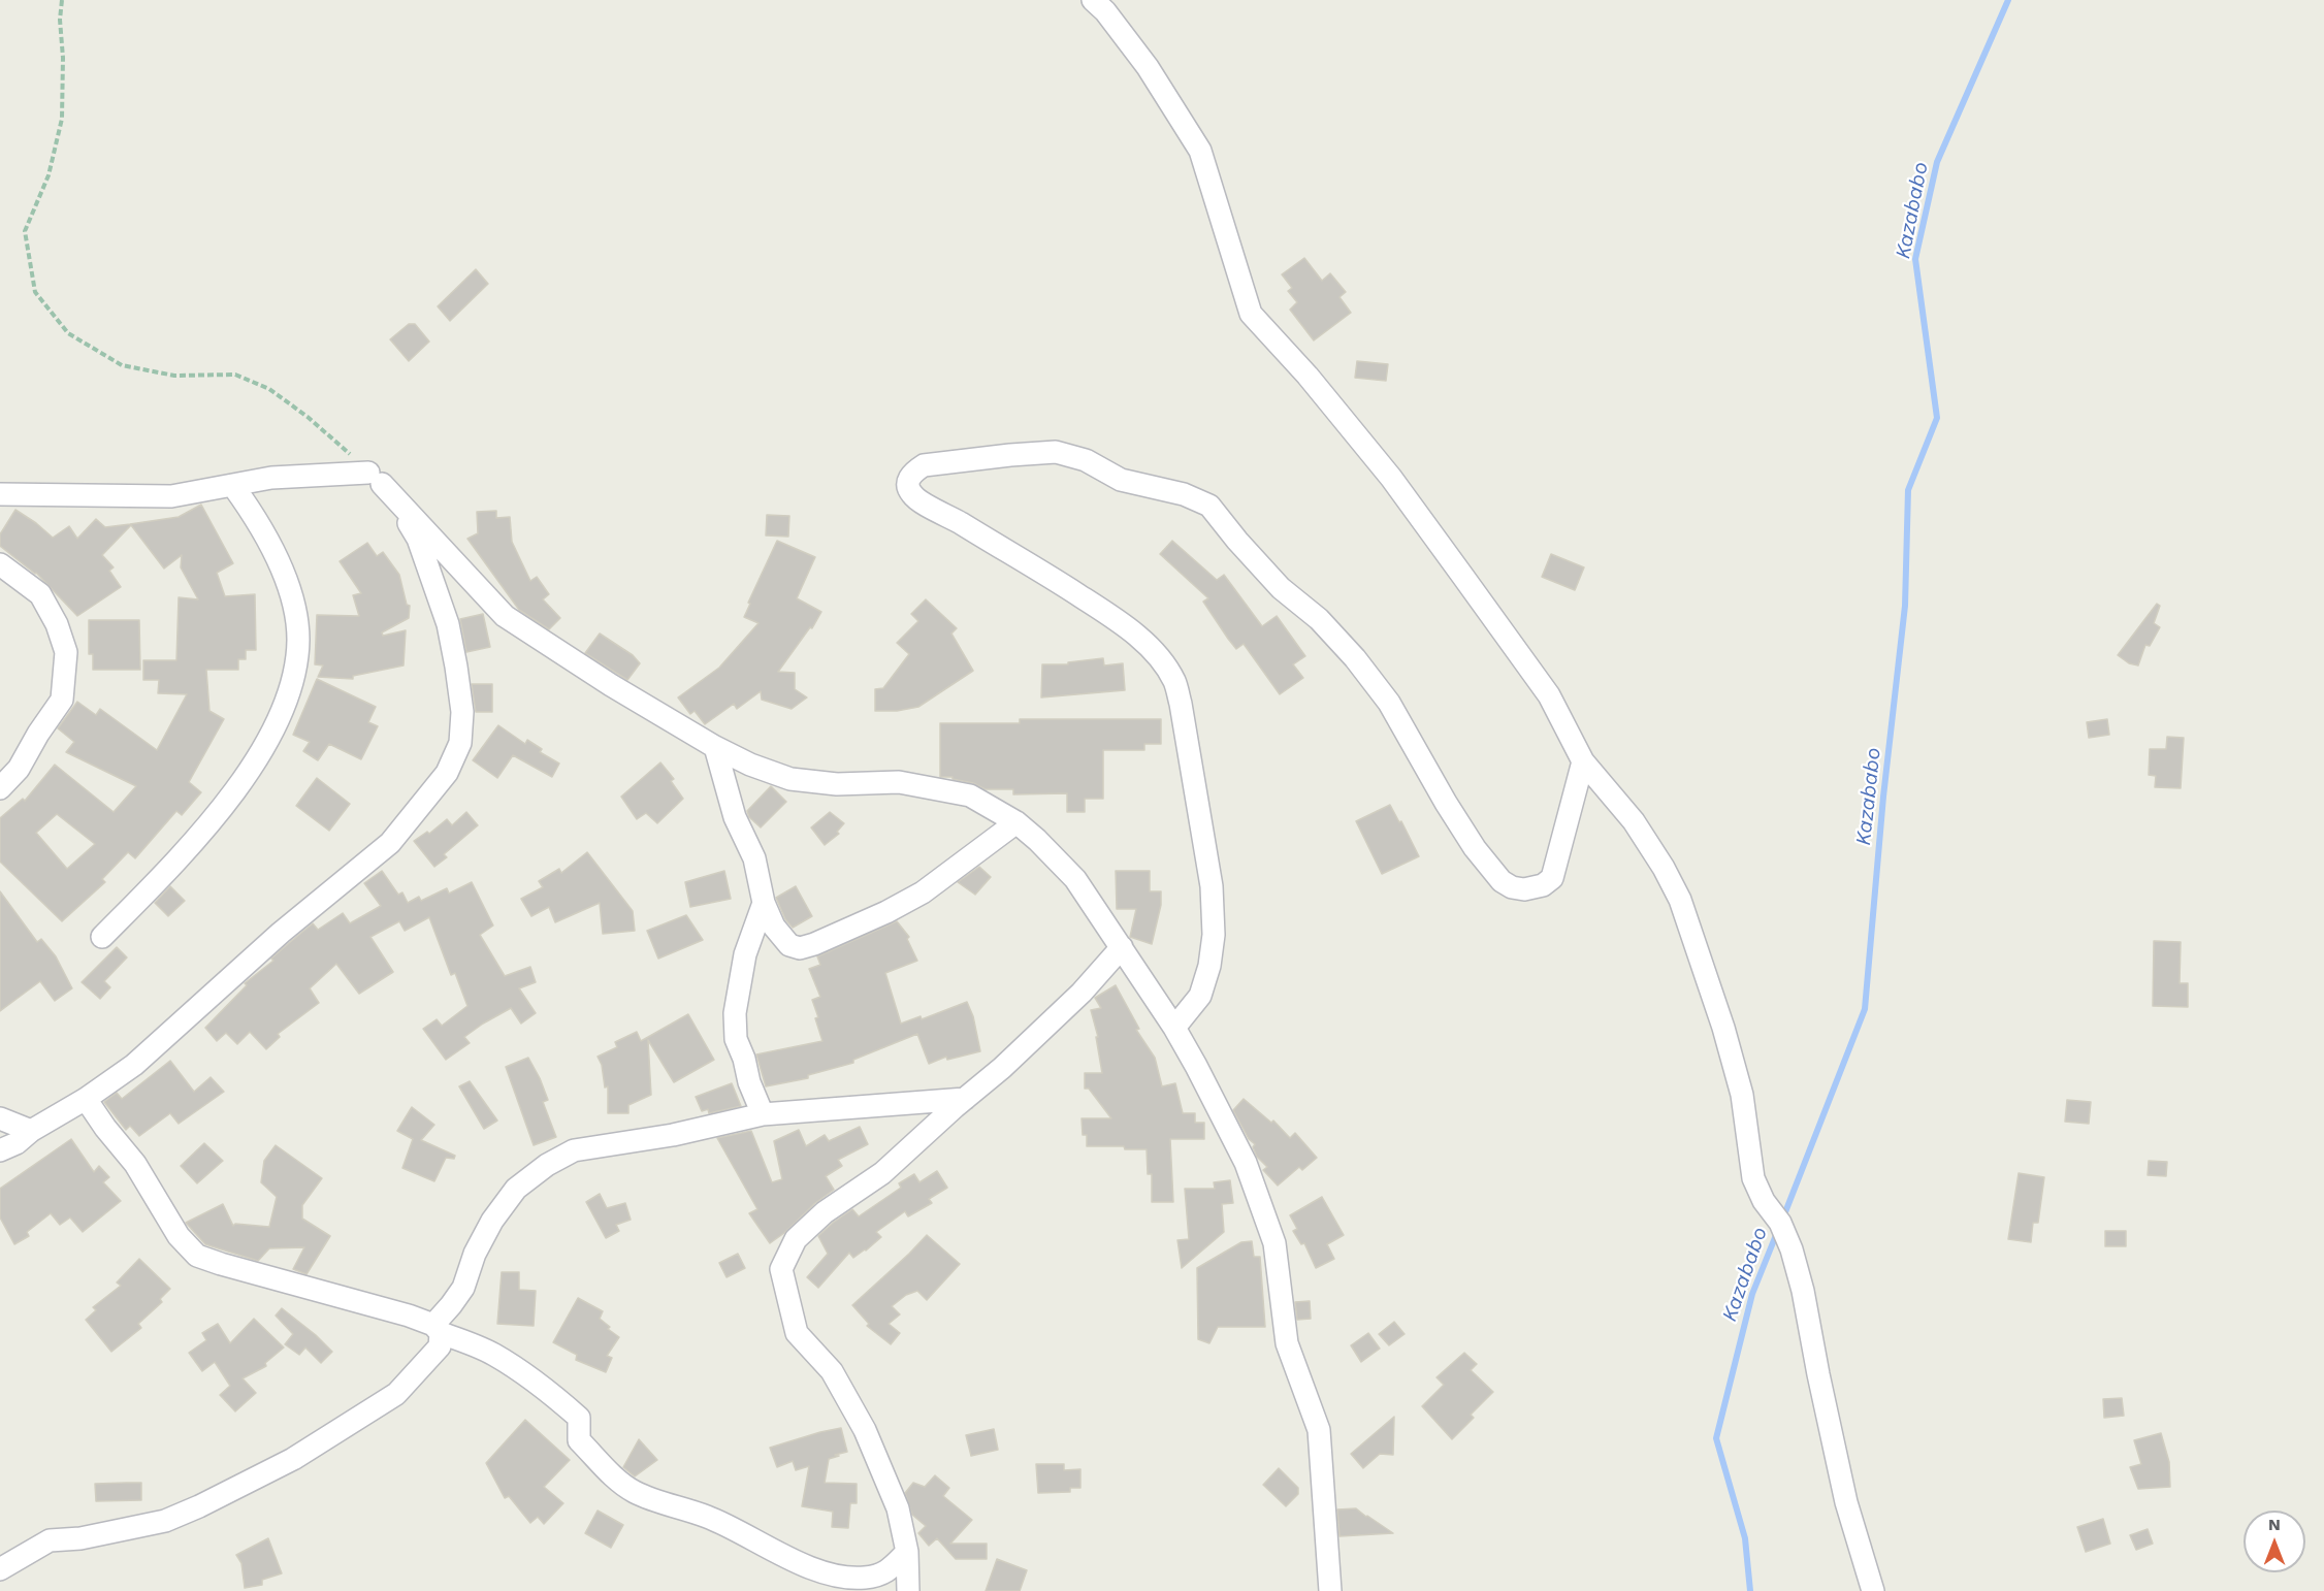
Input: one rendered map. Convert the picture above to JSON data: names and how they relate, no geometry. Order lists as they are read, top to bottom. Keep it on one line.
{"water":["Kazababo"],"north":"top"}
